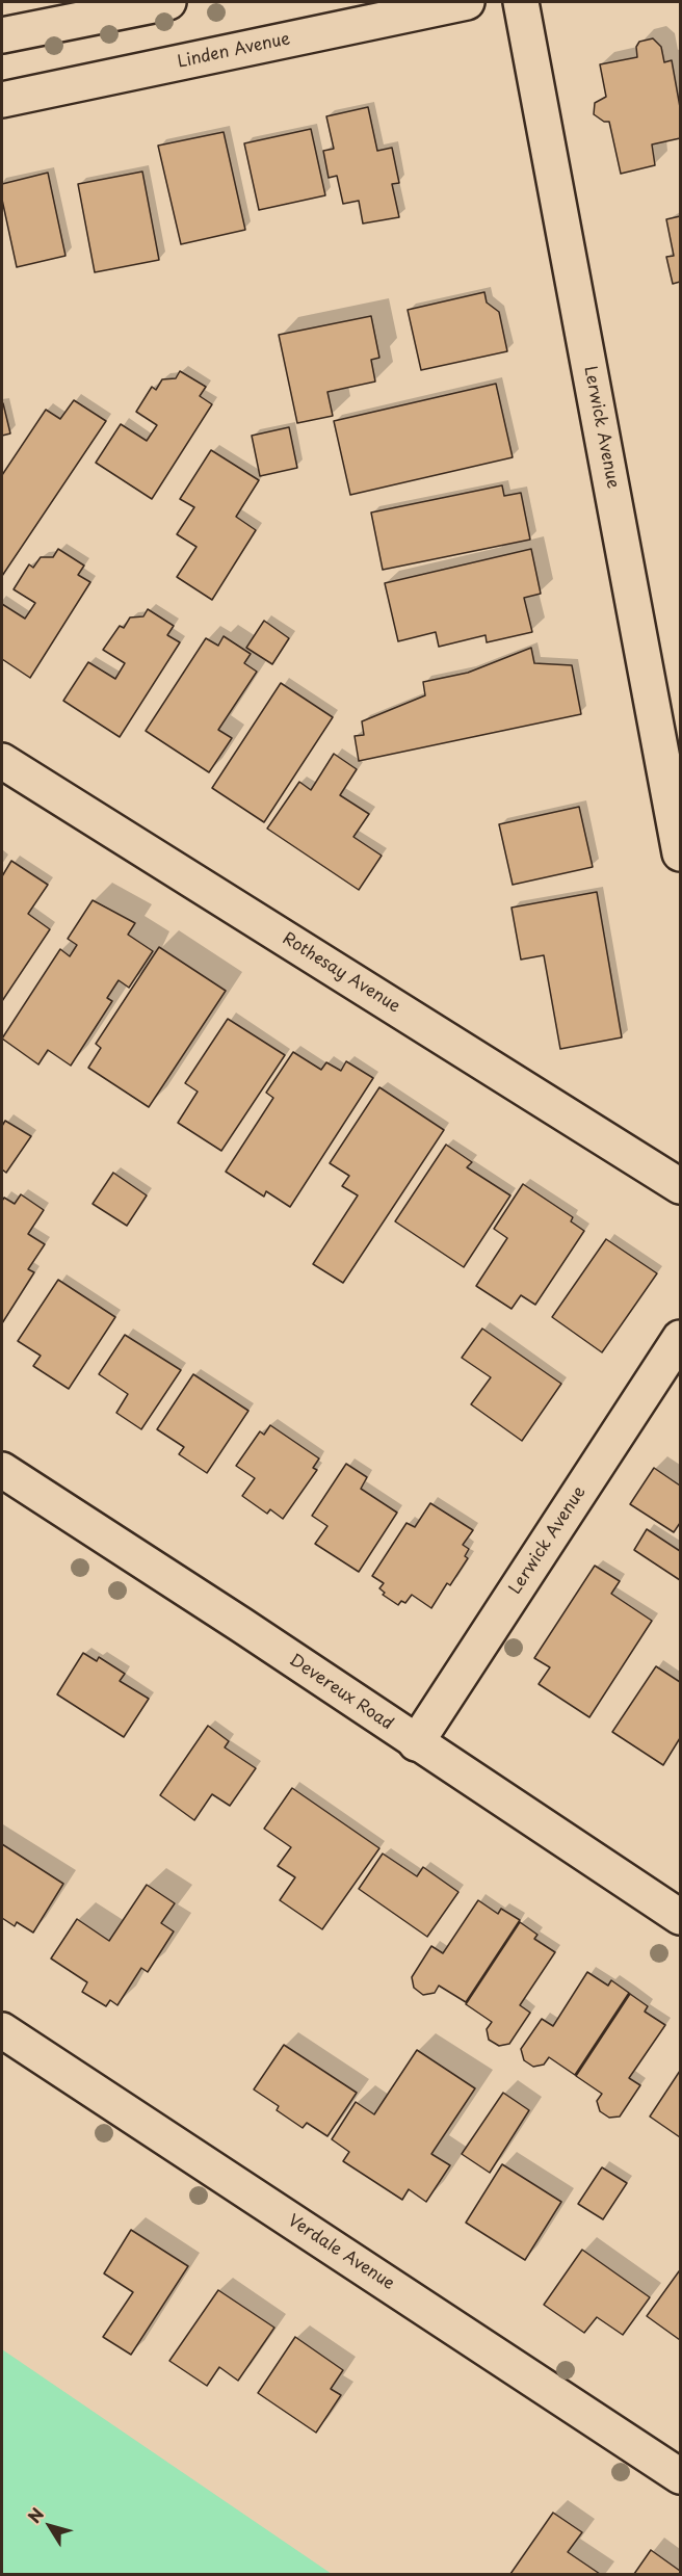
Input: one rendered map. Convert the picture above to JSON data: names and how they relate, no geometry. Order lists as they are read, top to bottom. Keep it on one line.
{"streets":{"street":["Linden Avenue","Lerwick Avenue","Rothesay Avenue","Devereux Road","Verdale Avenue"]},"crossings":[["Lerwick Avenue","Devereux Road"]],"north":"top left"}
